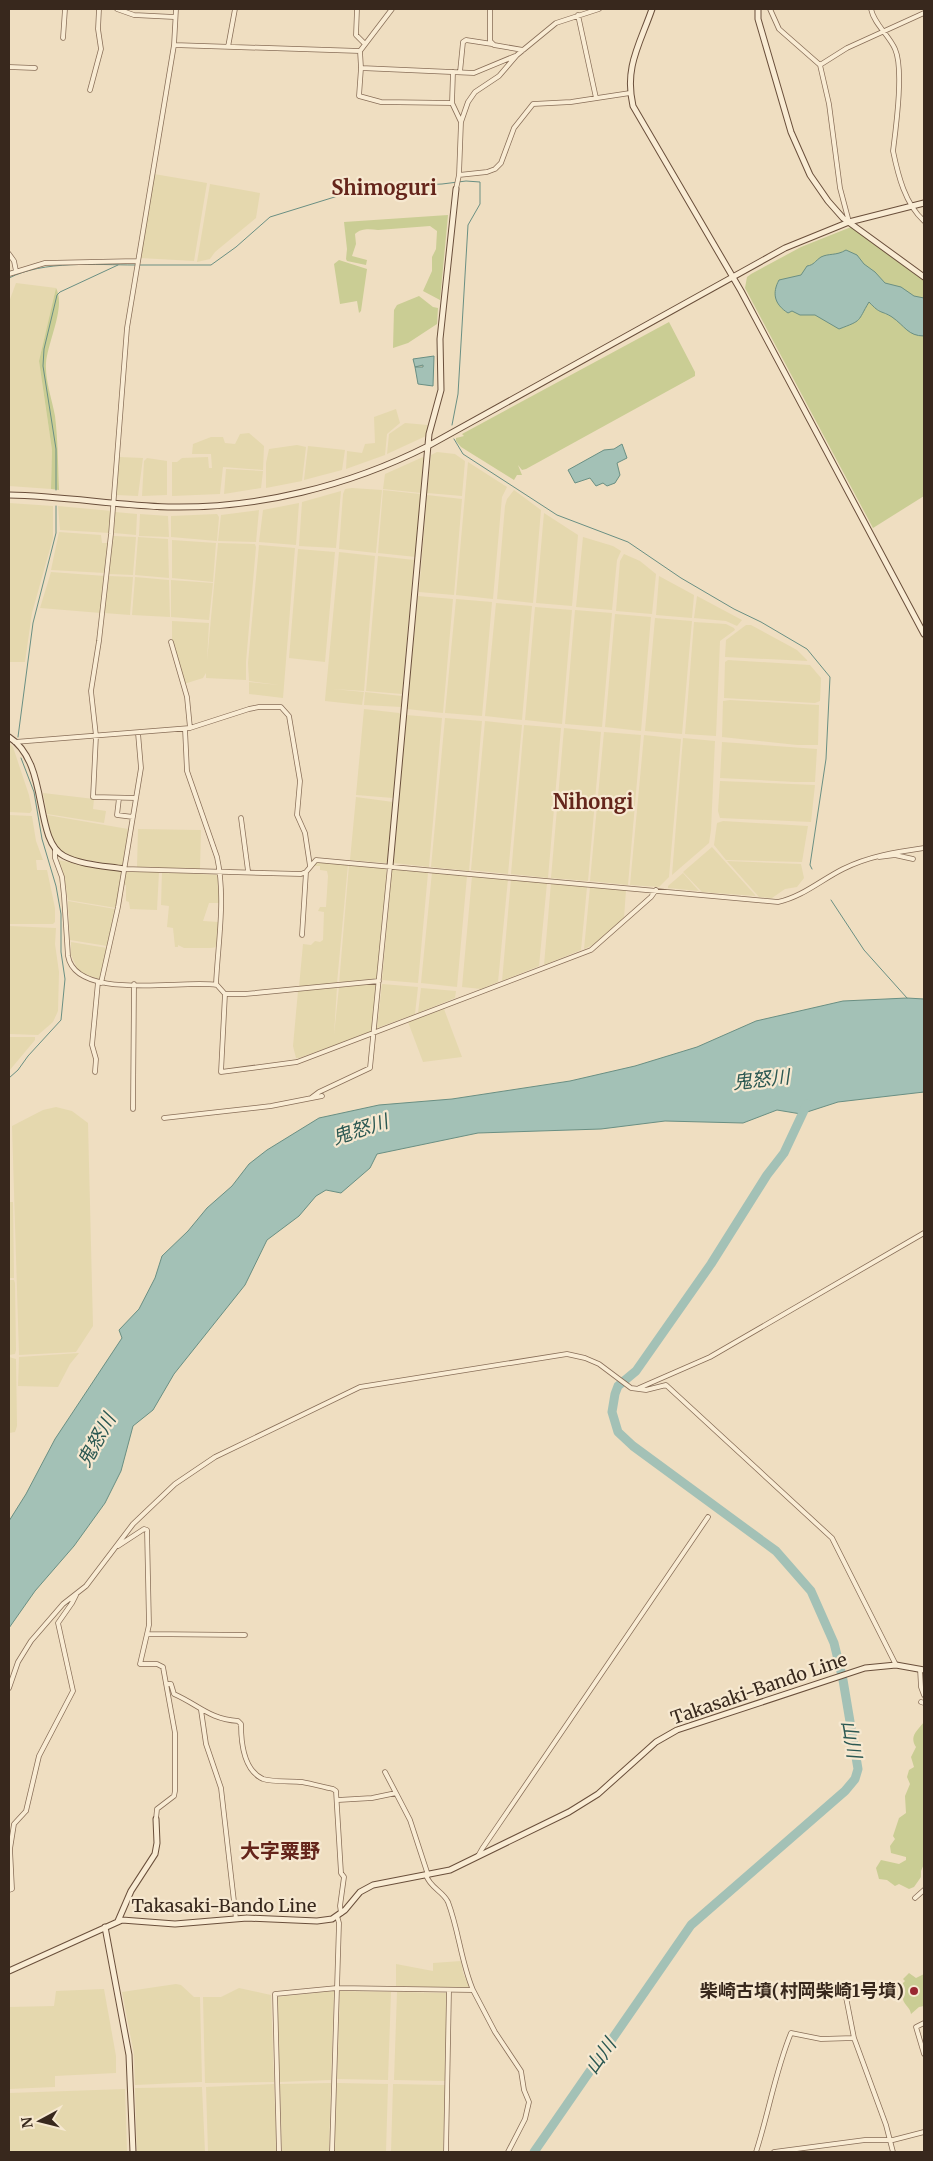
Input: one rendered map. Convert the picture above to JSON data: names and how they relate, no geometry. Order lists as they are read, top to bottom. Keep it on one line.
{"streets":{"street":["Takasaki-Bando Line"]},"districts":["Shimoguri","Nihongi","大字粟野"],"water":["鬼怒川","山川"],"places":["柴崎古墳(村岡柴崎1号墳)"],"north":"left"}
